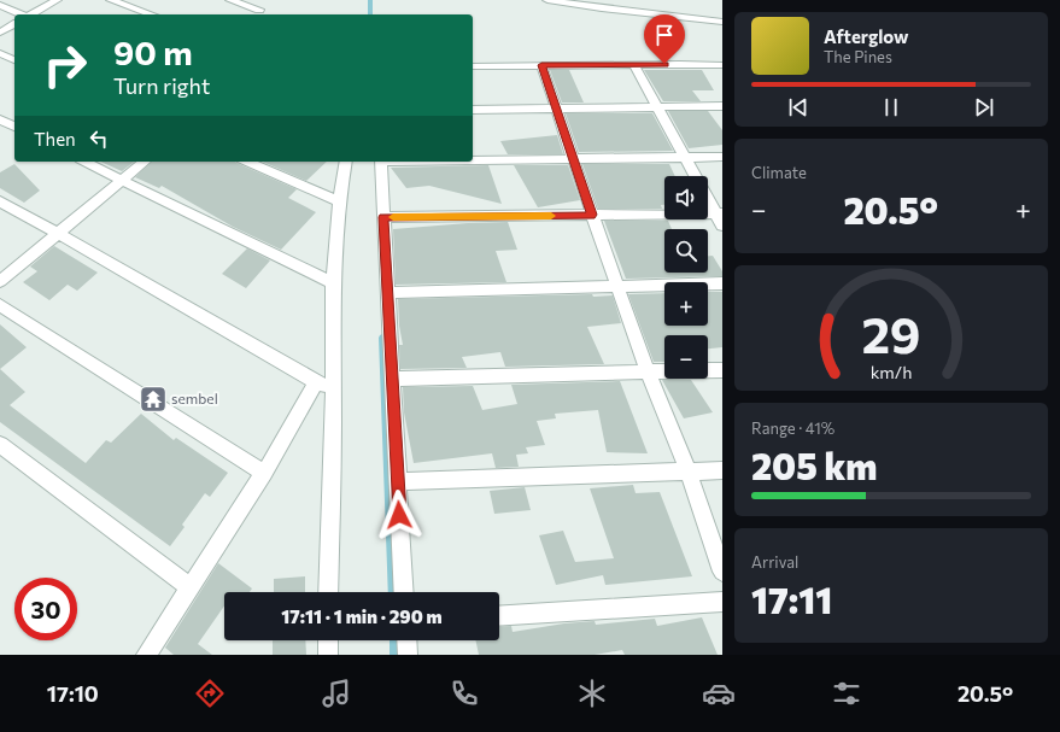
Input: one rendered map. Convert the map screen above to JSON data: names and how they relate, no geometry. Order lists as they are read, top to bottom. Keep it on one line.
{"places":{"temple":["sembel"]},"page":{"turn":["90 m","Turn right"],"song":["Afterglow","The Pines"],"then":"Then","tile":["Climate",["Range · 41%","205 km"],["Arrival","17:11"]],"map_buttons":["+","−"],"heat":["−","20.5°","+"],"limit":"30","trip":"17:11 · 1 min · 290 m","tabs":["17:10","20.5°"],"gauge":["29","km/h"]}}
